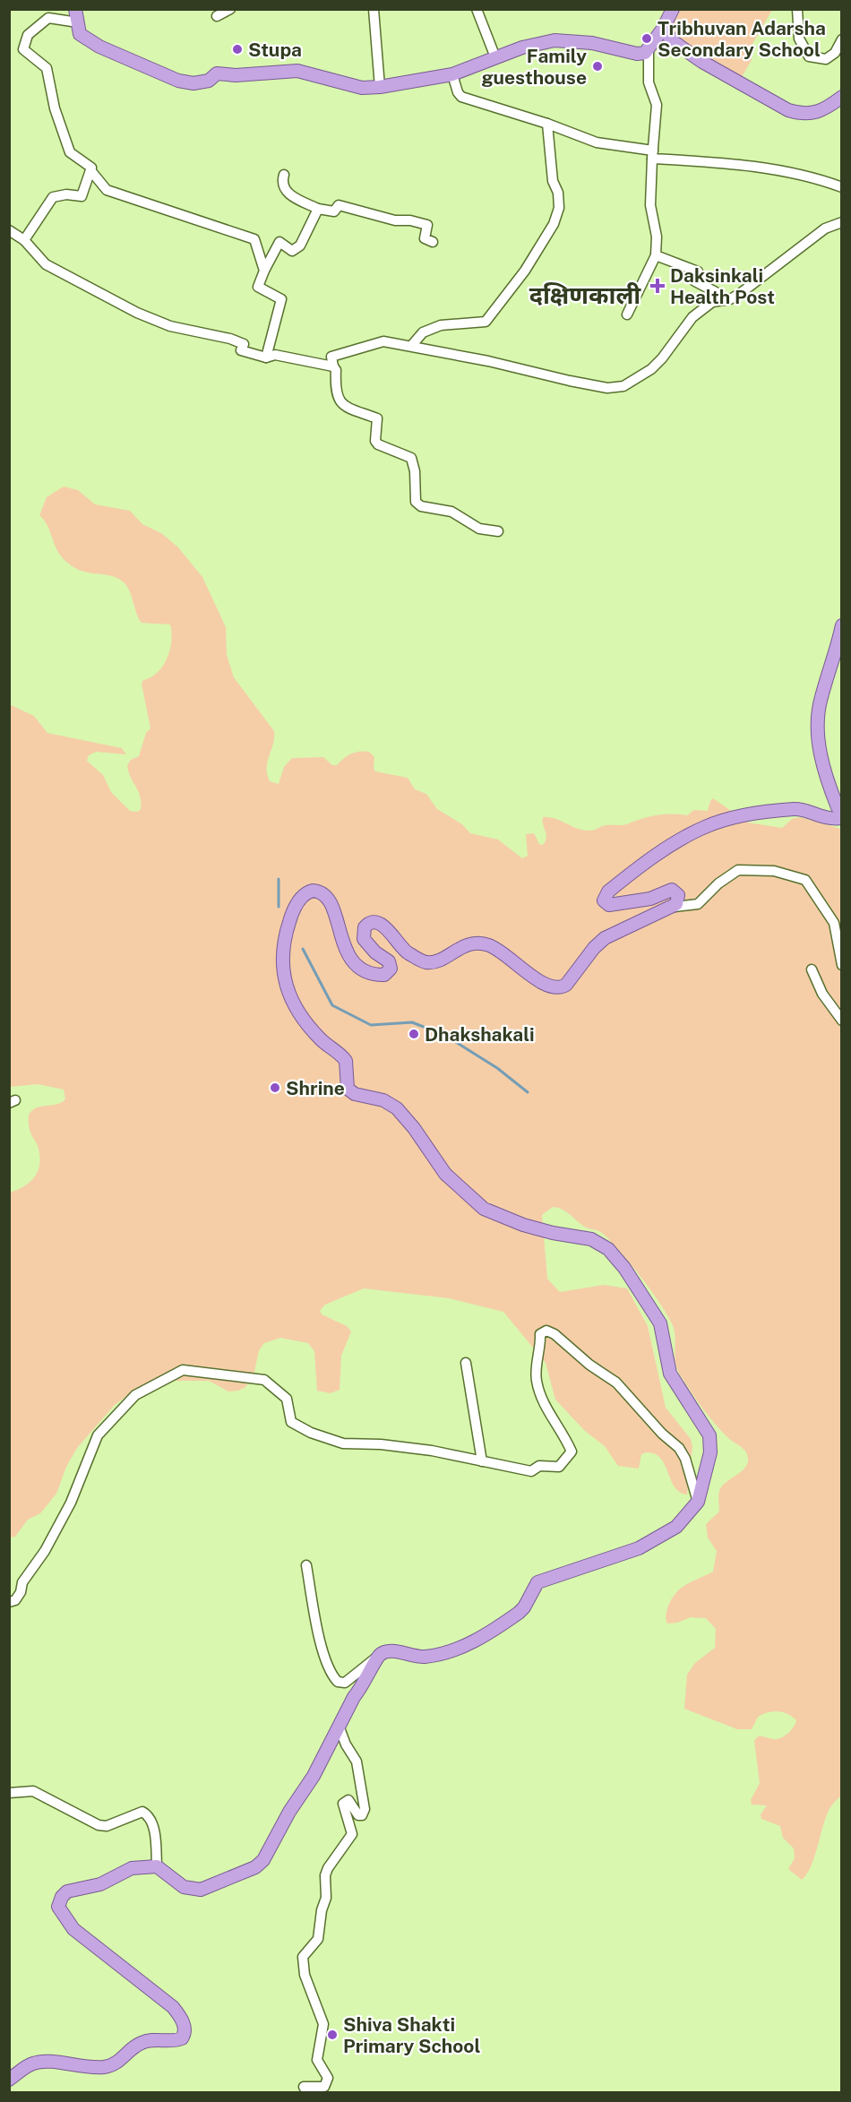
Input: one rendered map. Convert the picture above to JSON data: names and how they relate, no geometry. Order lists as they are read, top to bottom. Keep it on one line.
{"districts":["दक्षि‍णकाली"],"places":{"other":["Tribhuvan Adarsha Secondary School","Stupa","Family guesthouse","Dhakshakali","Shrine","Shiva Shakti Primary School"],"health":["Daksinkali Health Post"]}}
